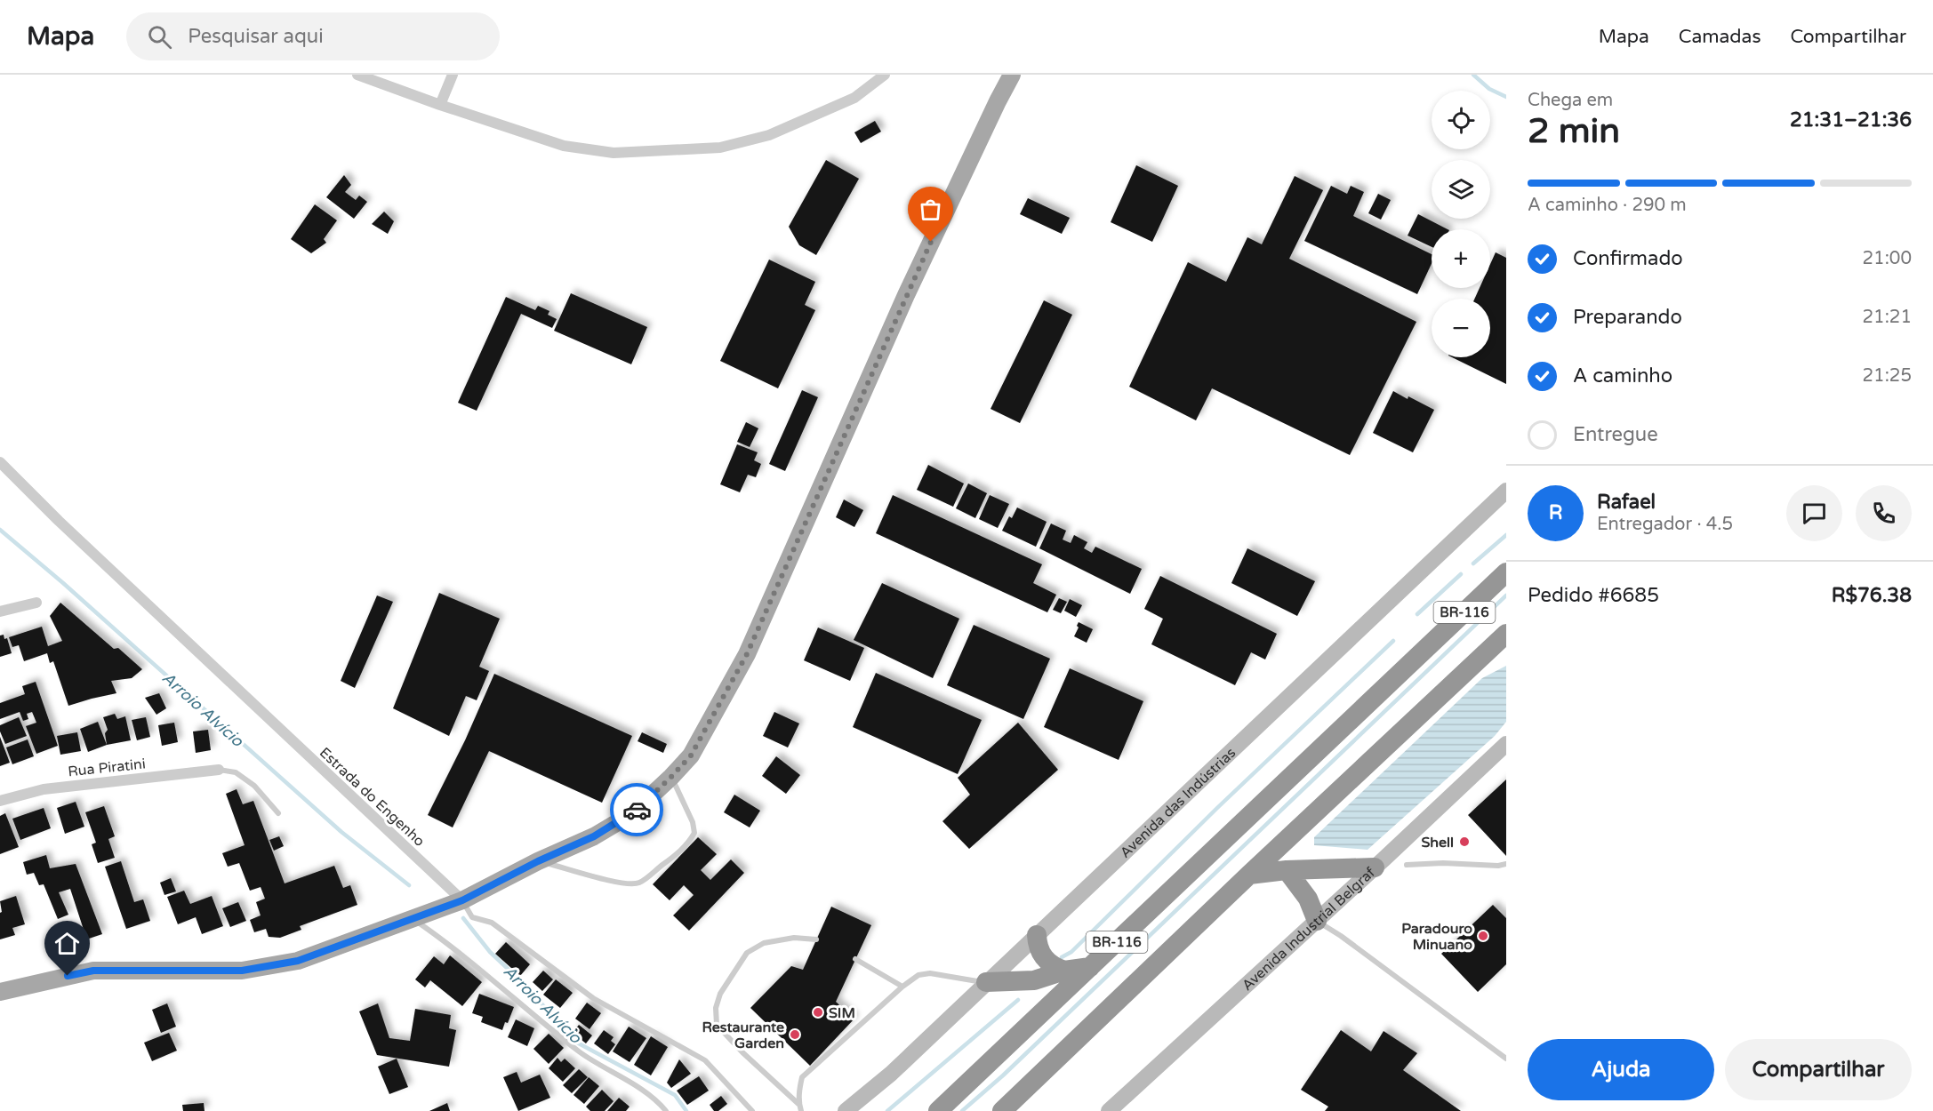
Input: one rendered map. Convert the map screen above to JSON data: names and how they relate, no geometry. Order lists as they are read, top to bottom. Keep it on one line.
{"streets":{"highway":["BR-116"],"main road":["Avenida das Indústrias","Avenida Industrial Belgraf"],"street":["Rua Piratini","Estrada do Engenho"]},"water":["Arroio Alvício"],"places":["Shell","Paradouro Minuano","SIM","Restaurante Garden"],"page":{"header":"Mapa","search":"Pesquisar aqui","nav":["Mapa","Camadas","Compartilhar"],"heading":["2 min","Chega em","21:31–21:36"],"panel":["Rafael","Entregador · 4.5","Pedido #6685","R$76.38"],"map_buttons":["+","−"],"bar":"A caminho · 290 m","list":[["Confirmado","21:00"],["Preparando","21:21"],["A caminho","21:25"],"Entregue"],"round":"R","buttons":["Ajuda","Compartilhar"]}}
